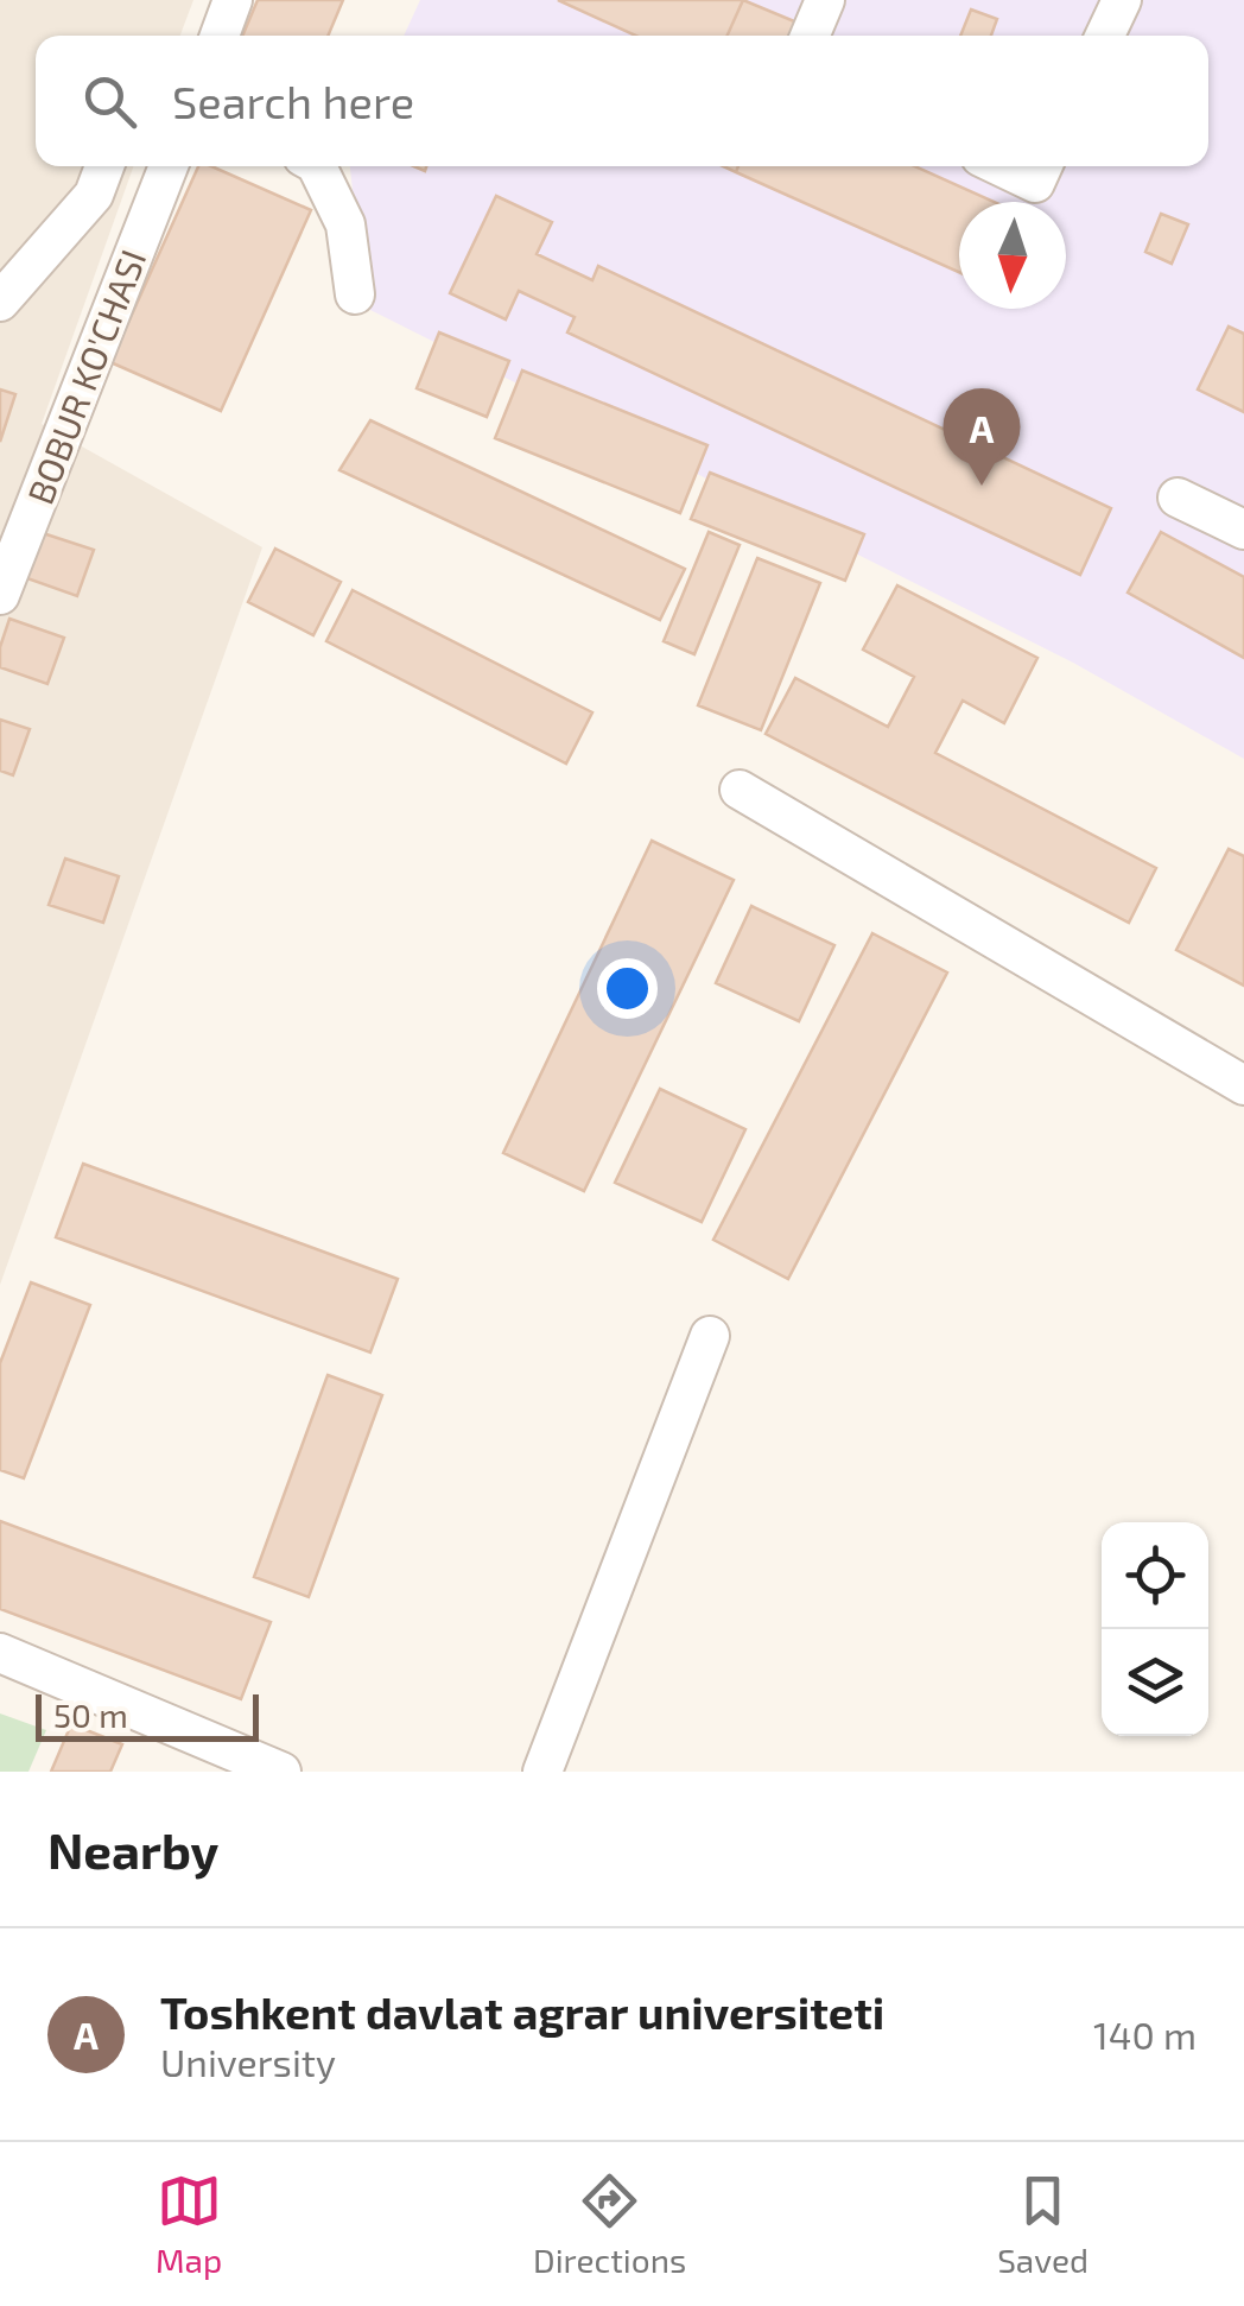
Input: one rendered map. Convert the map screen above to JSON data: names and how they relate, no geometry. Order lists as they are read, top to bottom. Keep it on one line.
{"streets":{"street":["BOBUR KO'CHASI"]},"scale_bar":"50 m","north":"bottom","page":{"search":"Search here","pins":"A","scale":"50 m","heading":"Nearby","list":[{"mark":"A","name":"Toshkent davlat agrar universiteti","note":"University","value":"140 m"}],"nav":["Map","Directions","Saved"]}}
